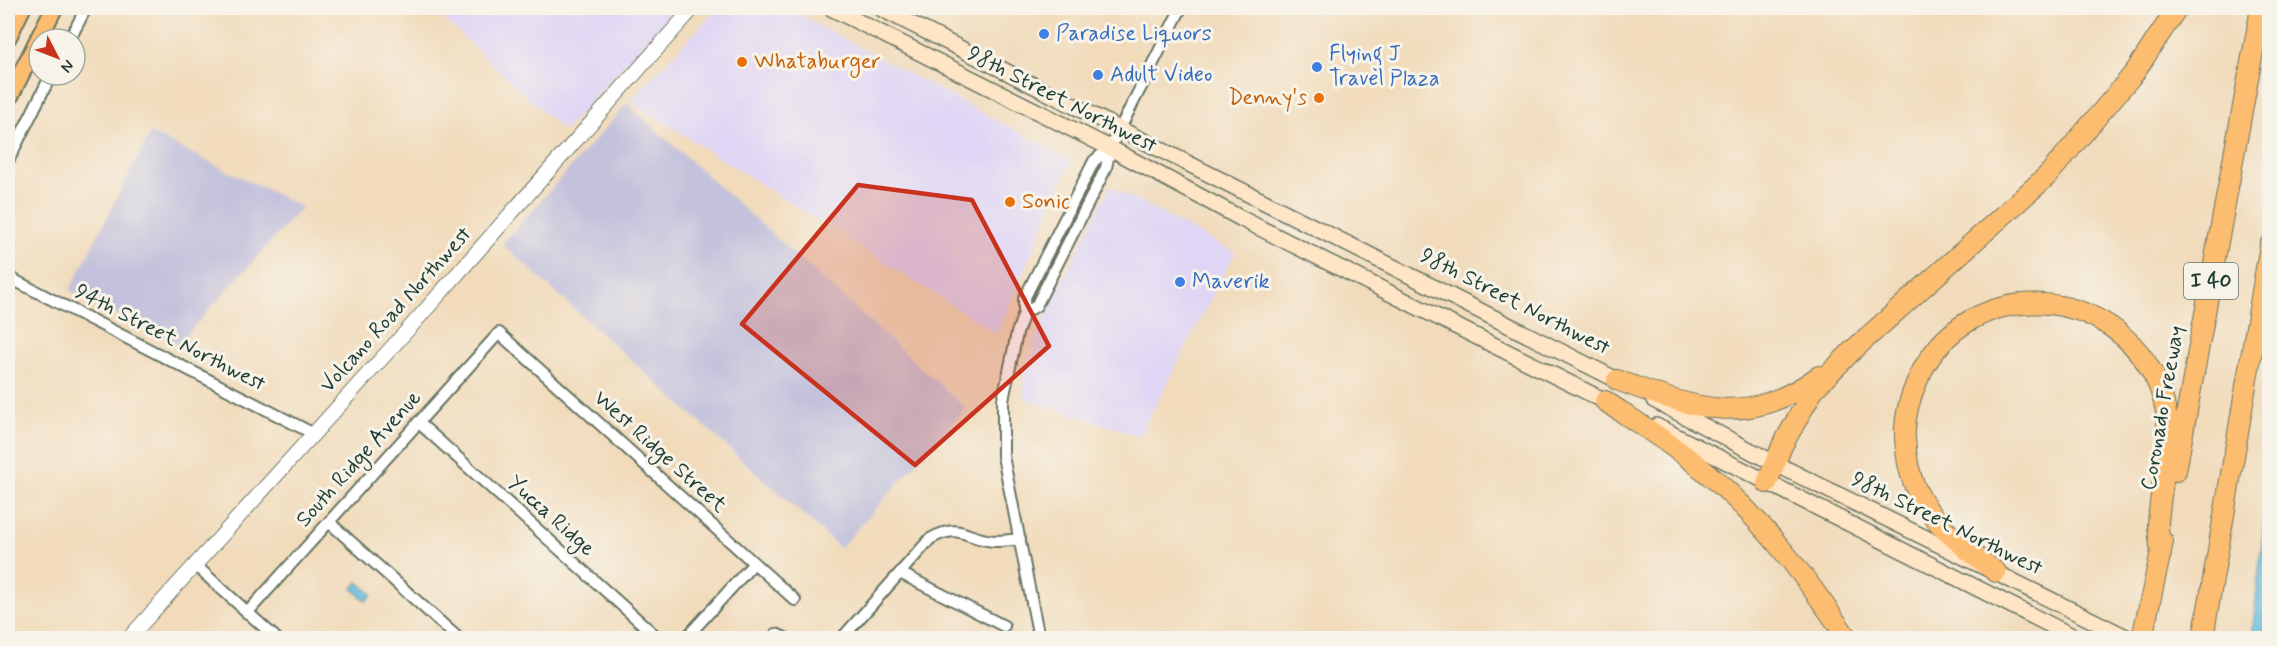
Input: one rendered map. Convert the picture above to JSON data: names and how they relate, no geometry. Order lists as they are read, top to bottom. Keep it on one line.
{"streets":{"highway":["I 40","Coronado Freeway"],"main road":["98th Street Northwest"],"street":["Volcano Road Northwest","94th Street Northwest","West Ridge Street","South Ridge Avenue","Yucca Ridge"]},"crossings":[["Volcano Road Northwest","94th Street Northwest"],["West Ridge Street","South Ridge Avenue"],["South Ridge Avenue","Yucca Ridge"]],"places":["Paradise Liquors","Whataburger","Flying J Travel Plaza","Adult Video","Denny's","Sonic","Maverik"],"north":"bottom right"}
